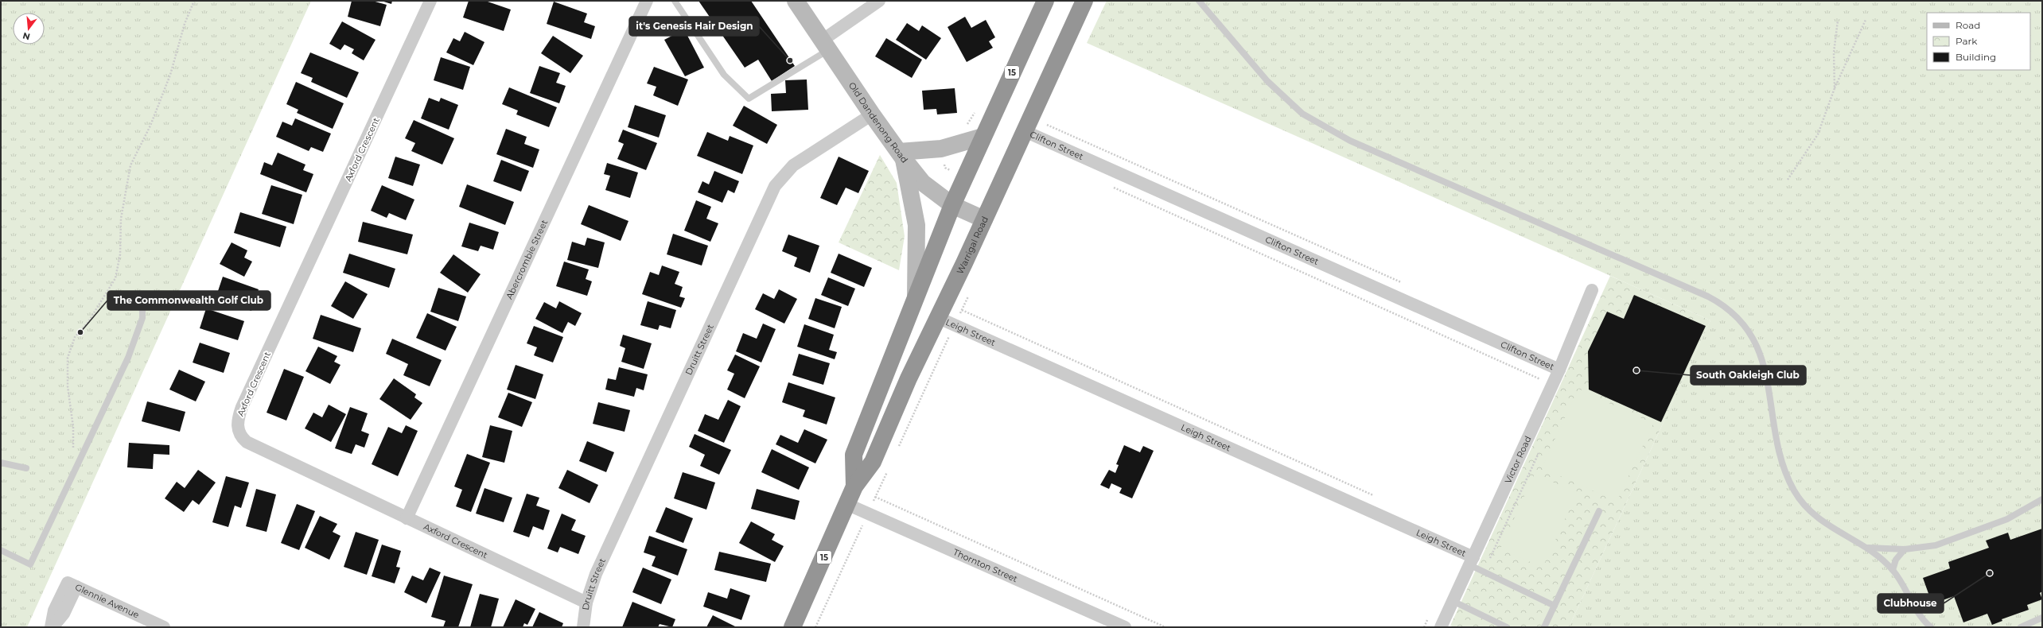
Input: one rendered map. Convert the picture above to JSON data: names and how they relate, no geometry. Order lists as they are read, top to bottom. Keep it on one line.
{"streets":{"highway":["15","Warrigal Road"],"main road":["Old Dandenong Road"],"street":["Clifton Street","Axford Crescent","Abercrombie Street","Leigh Street","Druitt Street","Victor Road","Thornton Street","Glennie Avenue"]},"crossings":[["Old Dandenong Road","Warrigal Road"],["Old Dandenong Road","Druitt Street"],["Clifton Street","Warrigal Road"],["Clifton Street","Victor Road"],["Axford Crescent","Abercrombie Street"],["Axford Crescent","Druitt Street"],["Warrigal Road","Leigh Street"],["Warrigal Road","Thornton Street"],["Leigh Street","Victor Road"]],"places":["it's Genesis Hair Design","The Commonwealth Golf Club","South Oakleigh Club","Clubhouse"],"legend":["Road","Park","Building"],"north":"bottom"}
